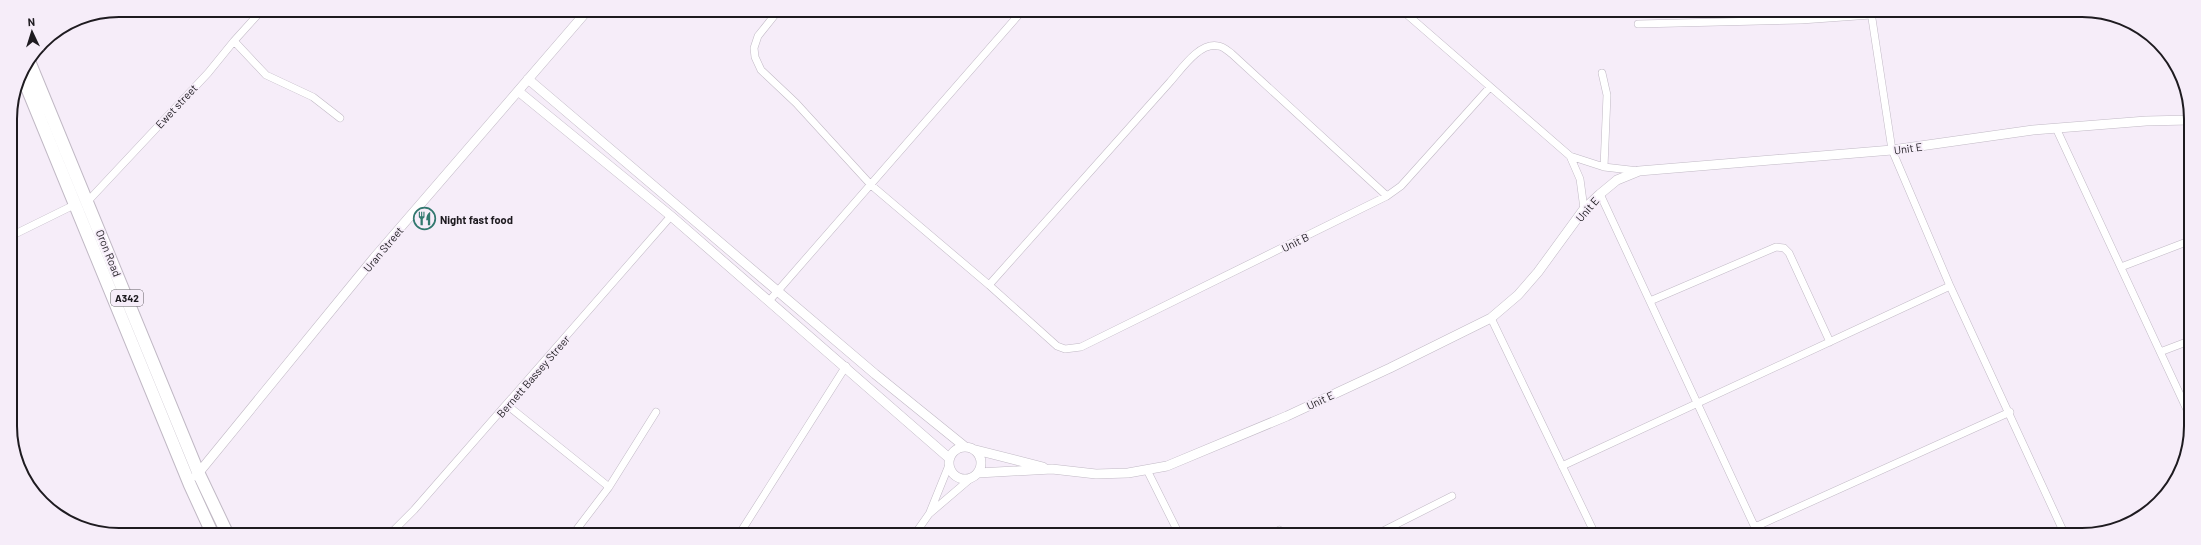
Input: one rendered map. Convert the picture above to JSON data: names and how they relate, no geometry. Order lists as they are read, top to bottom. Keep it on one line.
{"streets":{"highway":["Oron Road","A342"],"street":["Ewet street","Unit E","Unit B","Uran Street","Bernett Bassey Streer"]},"crossings":[["Ewet street","Oron Road"],["Uran Street","Oron Road"]],"places":{"restaurant":["Night fast food"]},"north":"top"}
